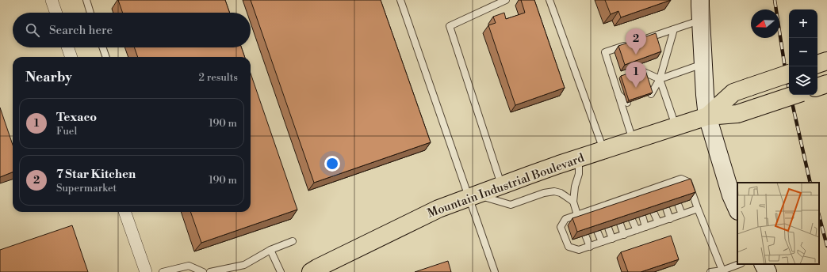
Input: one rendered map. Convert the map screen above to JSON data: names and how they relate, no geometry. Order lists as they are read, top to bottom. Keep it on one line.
{"streets":{"main road":["Mountain Industrial Boulevard"]},"north":"left","page":{"map_buttons":["+","−"],"search":"Search here","pins":["2","1"],"heading":["Nearby","2 results"],"list":[{"mark":"1","name":"Texaco","note":"Fuel","value":"190 m"},{"mark":"2","name":"7 Star Kitchen","note":"Supermarket","value":"190 m"}]}}
